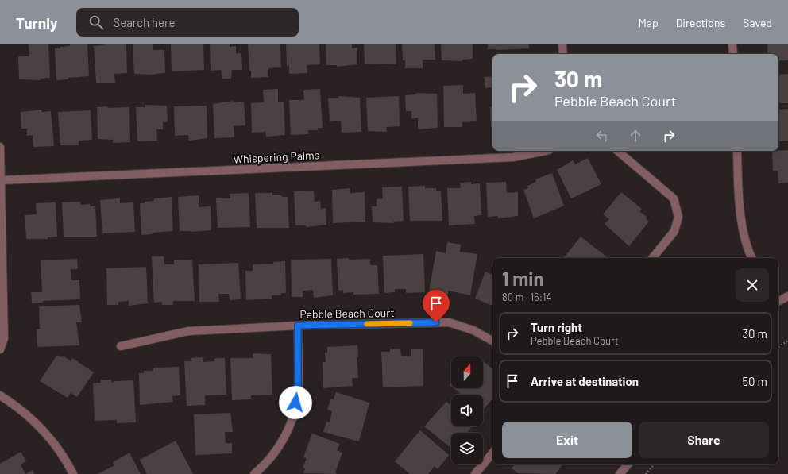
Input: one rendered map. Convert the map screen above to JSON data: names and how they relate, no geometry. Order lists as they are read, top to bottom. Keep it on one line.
{"streets":{"street":["Whispering Palms","Pebble Beach Court"]},"north":"top","page":{"header":"Turnly","search":"Search here","nav":["Map","Directions","Saved"],"turn":["30 m","Pebble Beach Court"],"heading":["1 min","80 m · 16:14"],"list":[{"name":"Turn right","note":"Pebble Beach Court","value":"30 m"},{"name":"Arrive at destination","value":"50 m"}],"buttons":["Exit","Share"]}}
